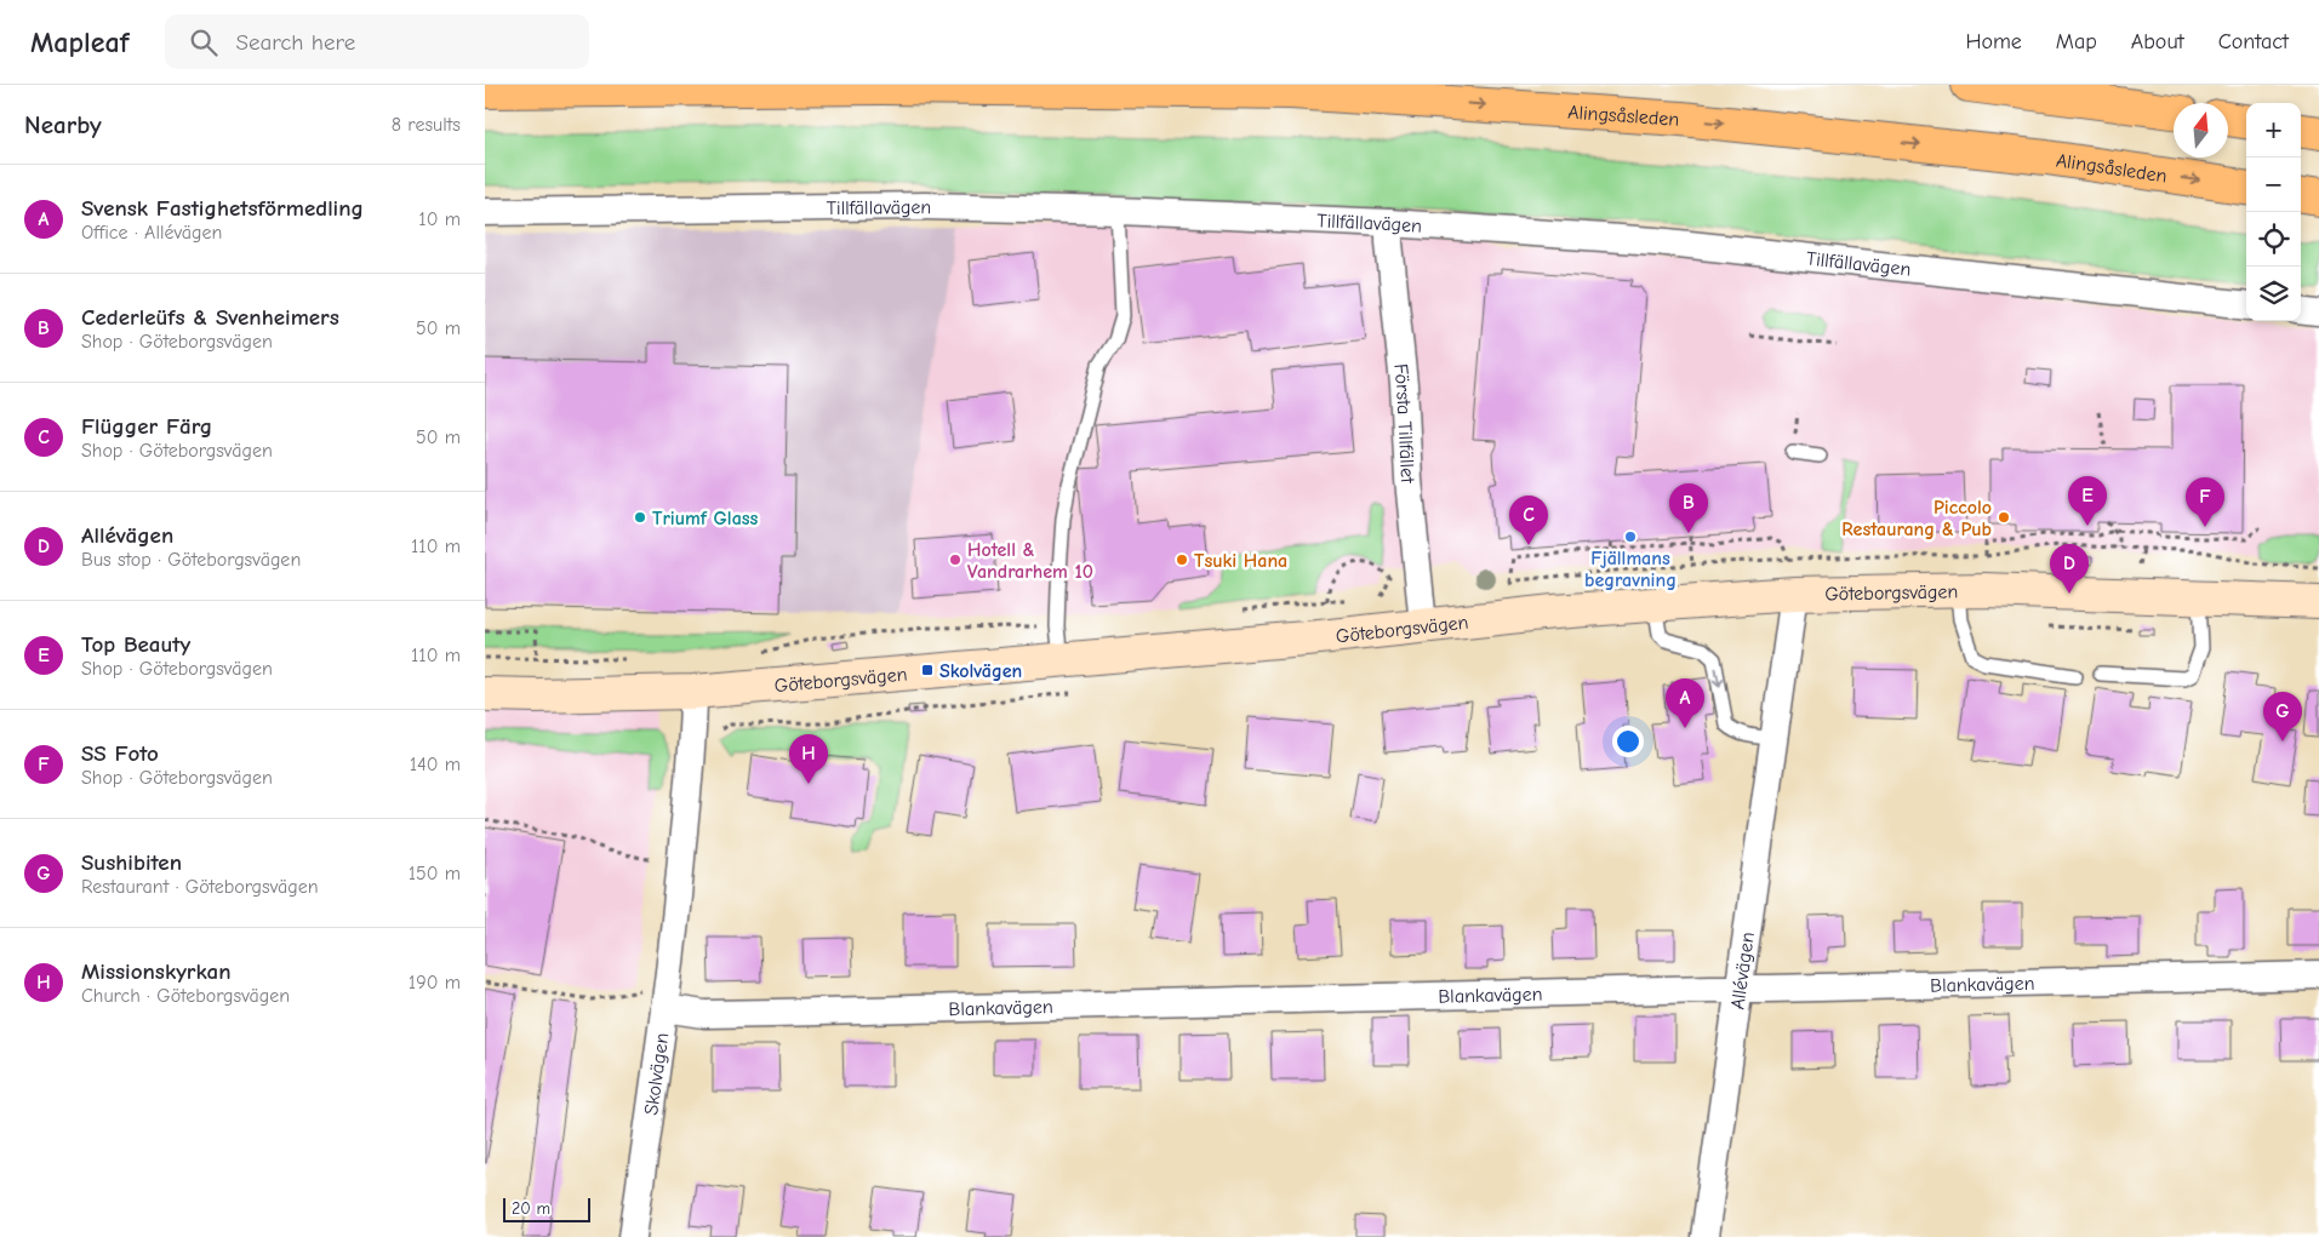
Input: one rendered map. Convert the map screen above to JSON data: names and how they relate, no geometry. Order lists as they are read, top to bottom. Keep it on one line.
{"streets":{"highway":["Alingsåsleden"],"street":["Tillfällavägen","Första Tillfället","Göteborgsvägen","Allévägen","Blankavägen","Skolvägen"]},"crossings":[["Tillfällavägen","Första Tillfället"],["Första Tillfället","Göteborgsvägen"],["Göteborgsvägen","Allévägen"],["Göteborgsvägen","Skolvägen"],["Allévägen","Blankavägen"],["Blankavägen","Skolvägen"]],"one_way":["Alingsåsleden"],"places":{"other":["Triumf Glass","Piccolo Restaurang & Pub","Fjällmans begravning","Hotell & Vandrarhem 10","Tsuki Hana"],"transit":["Skolvägen"]},"scale_bar":"20 m","north":"top","page":{"header":"Mapleaf","search":"Search here","nav":["Home","Map","About","Contact"],"heading":["Nearby","8 results"],"map_buttons":["+","−"],"list":[{"mark":"A","name":"Svensk Fastighetsförmedling","note":"Office · Allévägen","value":"10 m"},{"mark":"B","name":"Cederleüfs & Svenheimers","note":"Shop · Göteborgsvägen","value":"50 m"},{"mark":"C","name":"Flügger Färg","note":"Shop · Göteborgsvägen","value":"50 m"},{"mark":"D","name":"Allévägen","note":"Bus stop · Göteborgsvägen","value":"110 m"},{"mark":"E","name":"Top Beauty","note":"Shop · Göteborgsvägen","value":"110 m"},{"mark":"F","name":"SS Foto","note":"Shop · Göteborgsvägen","value":"140 m"},{"mark":"G","name":"Sushibiten","note":"Restaurant · Göteborgsvägen","value":"150 m"},{"mark":"H","name":"Missionskyrkan","note":"Church · Göteborgsvägen","value":"190 m"}],"pins":["E","F","B","C","D","A","G","H"],"scale":"20 m"}}
